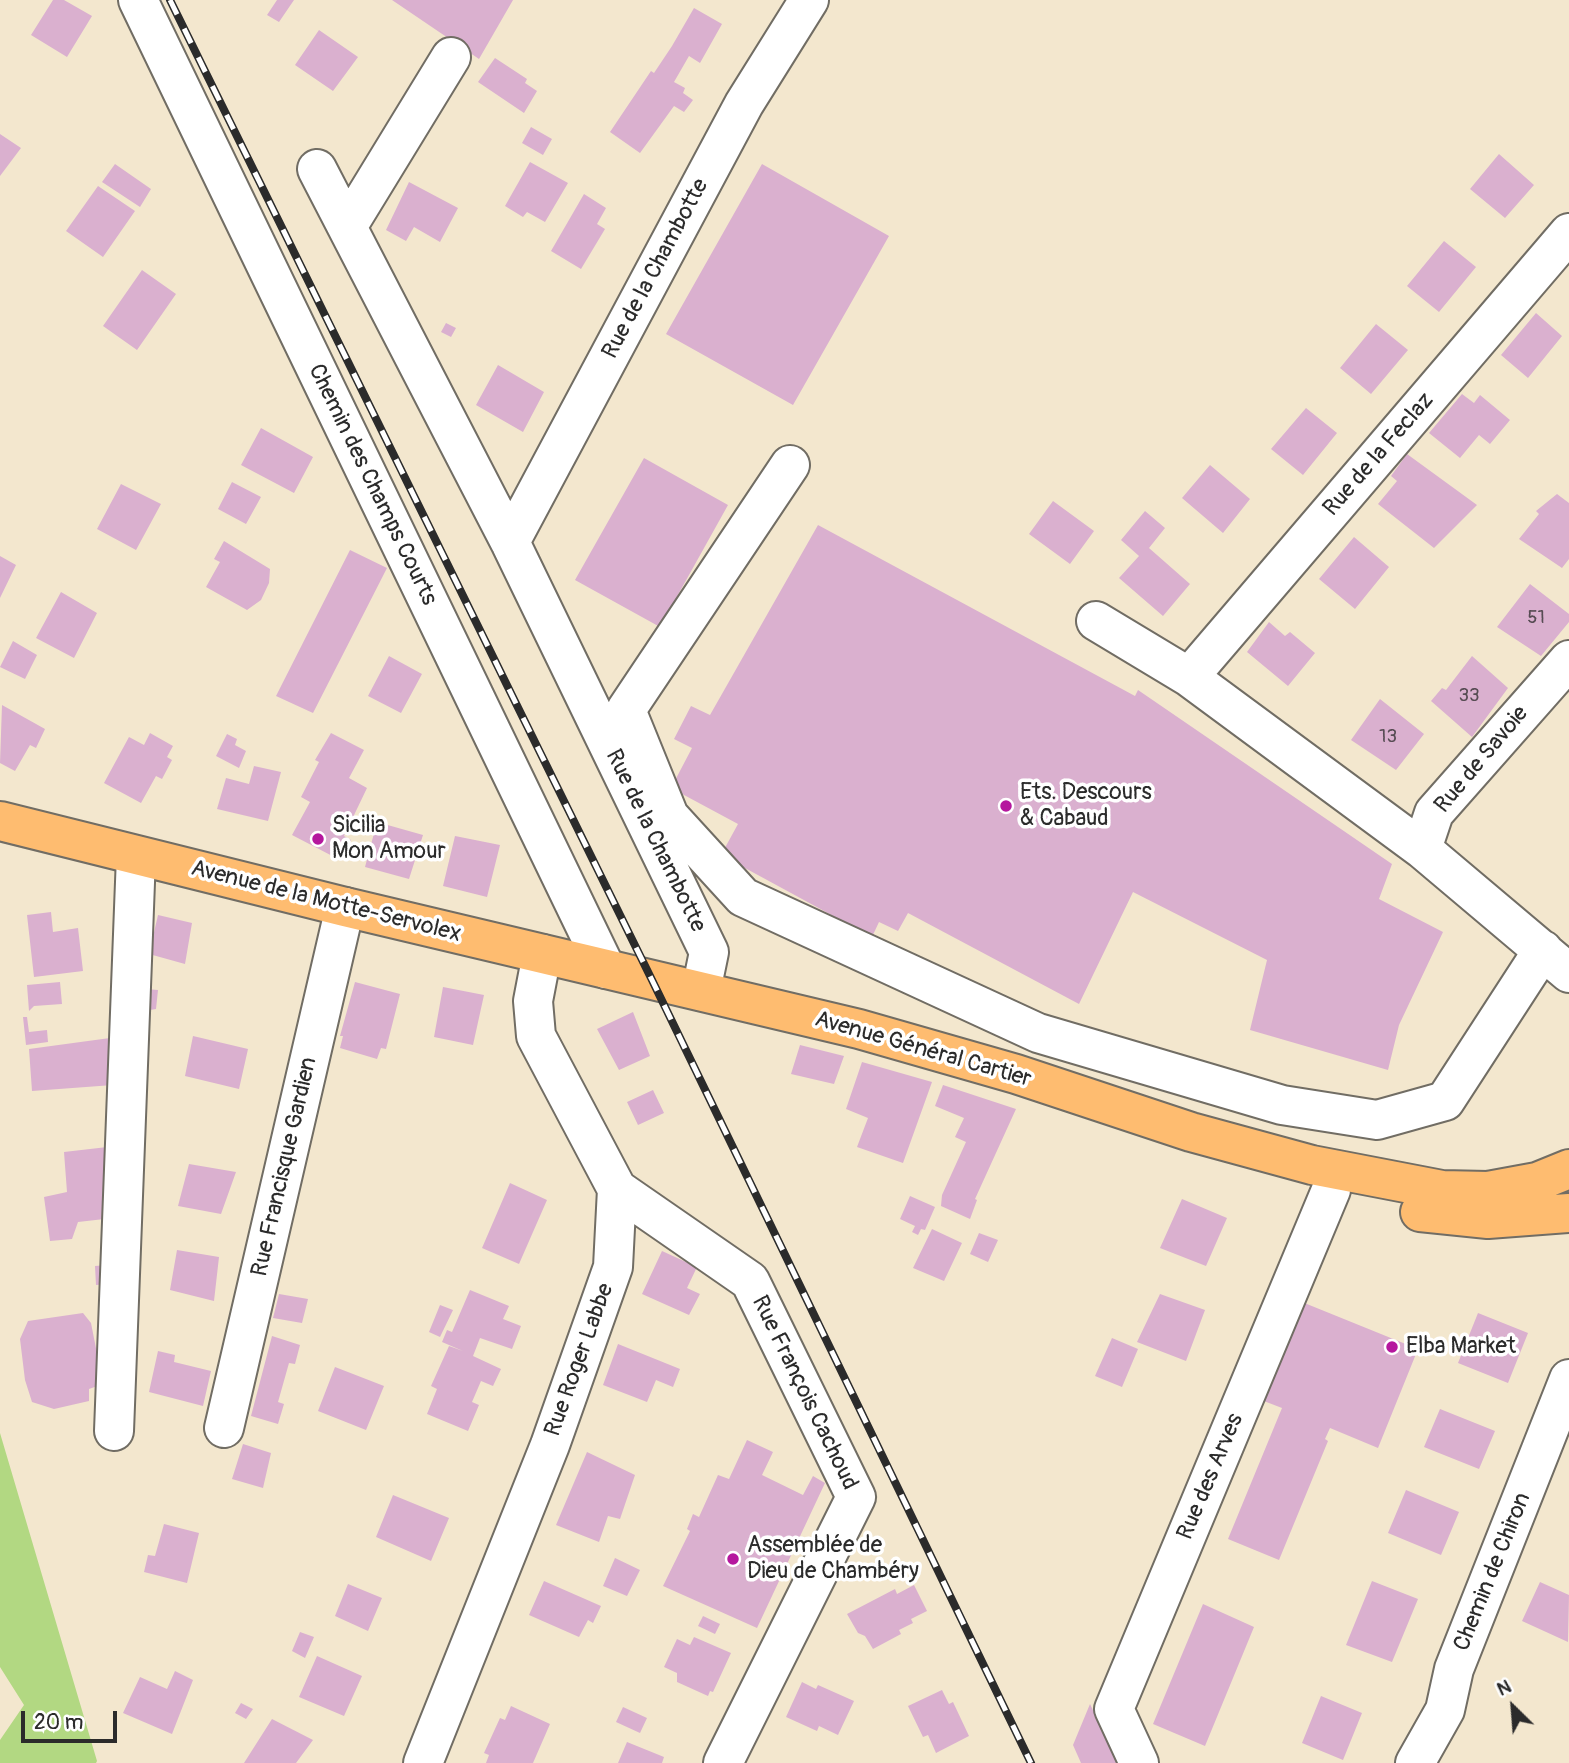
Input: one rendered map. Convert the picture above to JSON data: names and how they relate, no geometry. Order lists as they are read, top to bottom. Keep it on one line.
{"streets":{"main road":["Avenue de la Motte-Servolex","Avenue Général Cartier"],"street":["Rue de la Chambotte","Rue de la Feclaz","Chemin des Champs Courts","Rue de Savoie","Rue Francisque Gardien","Rue Roger Labbe","Rue François Cachoud","Rue des Arves","Chemin de Chiron"]},"crossings":[["Rue de la Chambotte","Avenue Général Cartier"],["Chemin des Champs Courts","Avenue de la Motte-Servolex"],["Avenue de la Motte-Servolex","Avenue Général Cartier"],["Avenue de la Motte-Servolex","Rue Francisque Gardien"],["Avenue Général Cartier","Rue des Arves"],["Rue Roger Labbe","Rue François Cachoud"]],"places":["Ets. Descours & Cabaud","Sicilia Mon Amour","Elba Market","Assemblée de Dieu de Chambéry"],"house_numbers":["51","33","13"],"scale_bar":"20 m","north":"top left"}
